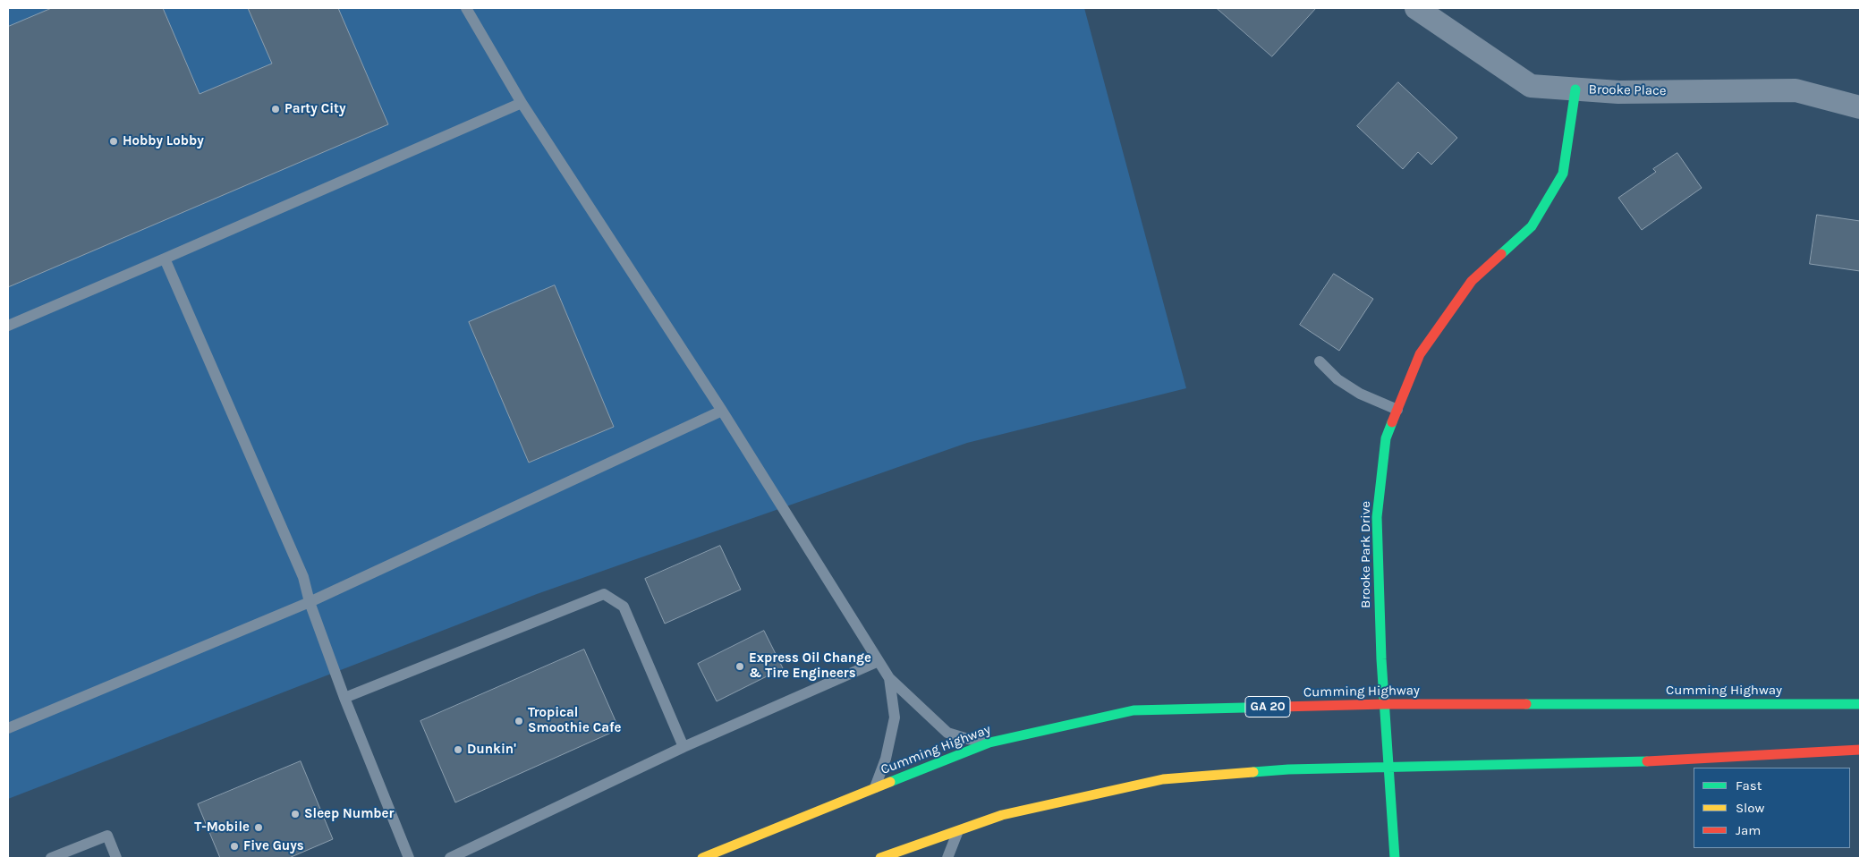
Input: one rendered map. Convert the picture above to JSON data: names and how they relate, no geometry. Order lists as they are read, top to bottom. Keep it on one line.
{"streets":{"main road":["Brooke Park Drive","Cumming Highway","GA 20"],"street":["Brooke Place"]},"crossings":[["Brooke Place","Brooke Park Drive"],["Brooke Park Drive","Cumming Highway"]],"places":["Party City","Hobby Lobby","Express Oil Change & Tire Engineers","Tropical Smoothie Cafe","Dunkin'","Sleep Number","T-Mobile","Five Guys"],"legend":["Fast","Slow","Jam"]}
